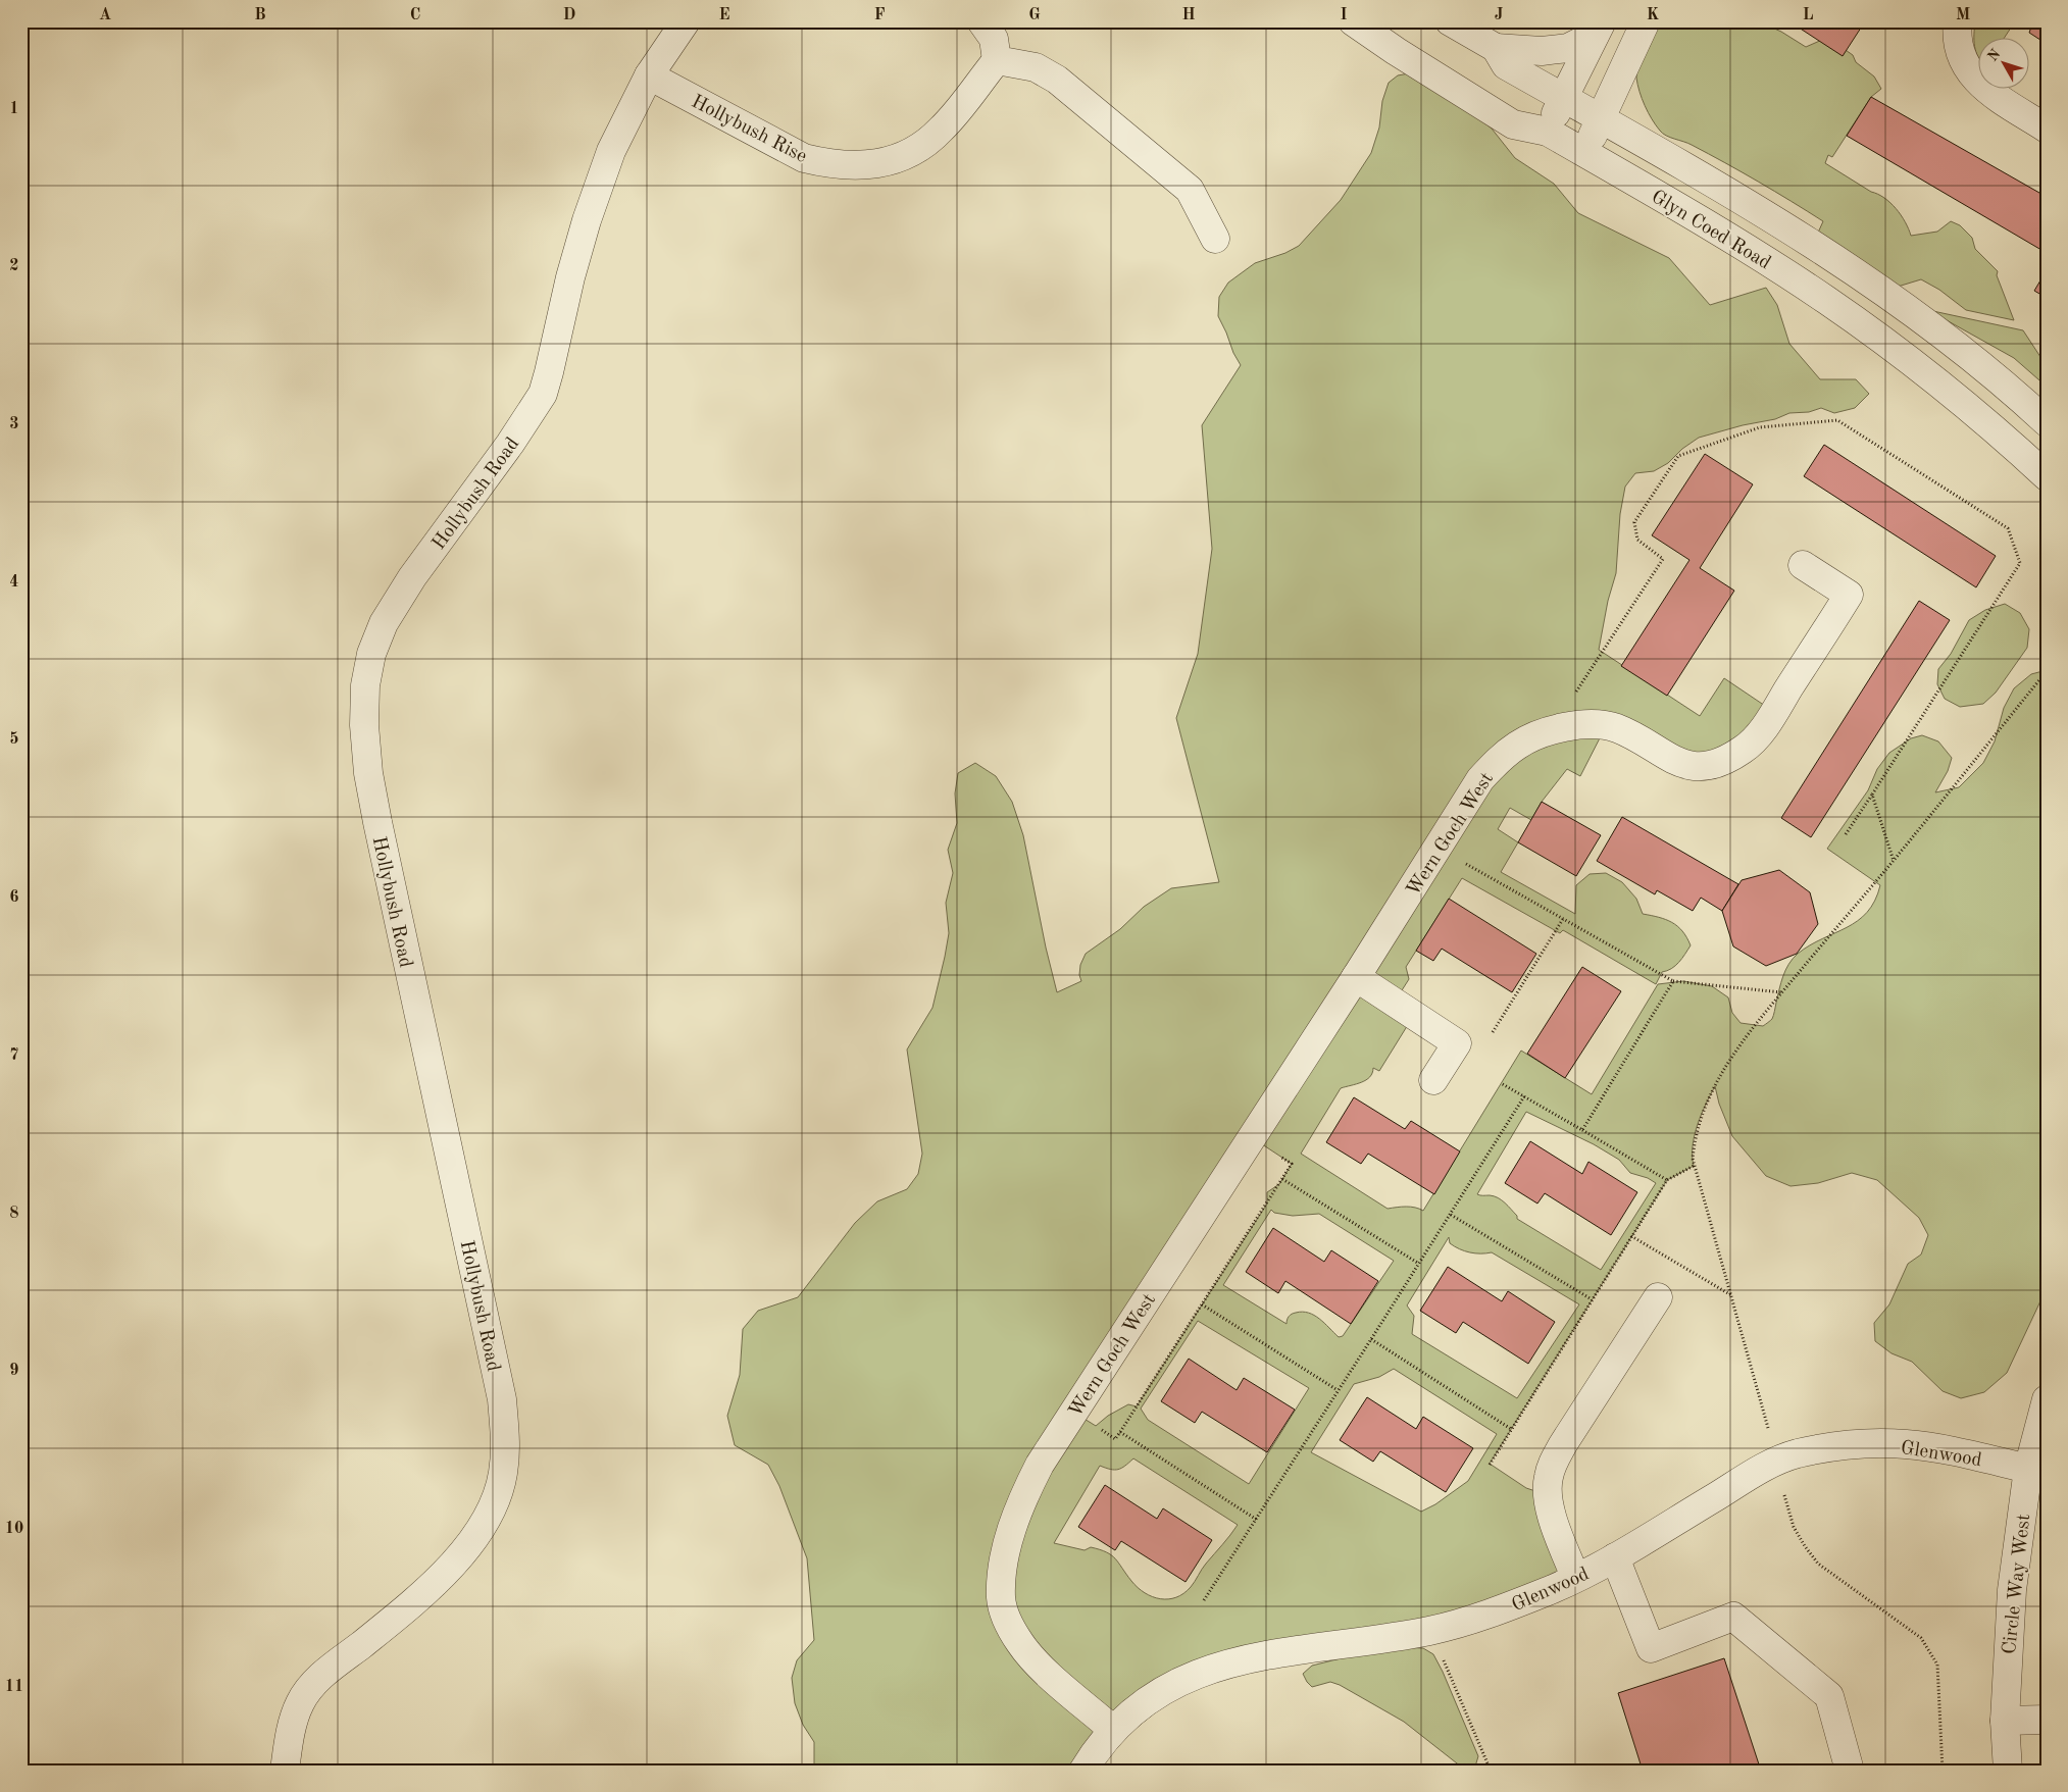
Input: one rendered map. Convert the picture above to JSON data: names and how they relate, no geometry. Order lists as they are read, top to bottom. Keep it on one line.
{"streets":{"street":["Hollybush Rise","Glyn Coed Road","Hollybush Road","Wern Goch West","Glenwood","Circle Way West"]},"crossings":[["Hollybush Rise","Hollybush Road"],["Wern Goch West","Glenwood"],["Glenwood","Circle Way West"]],"north":"top left","grid":{"columns":["A","B","C","D","E","F","G","H","I","J","K","L","M"],"rows":["1","2","3","4","5","6","7","8","9","10","11"]}}
